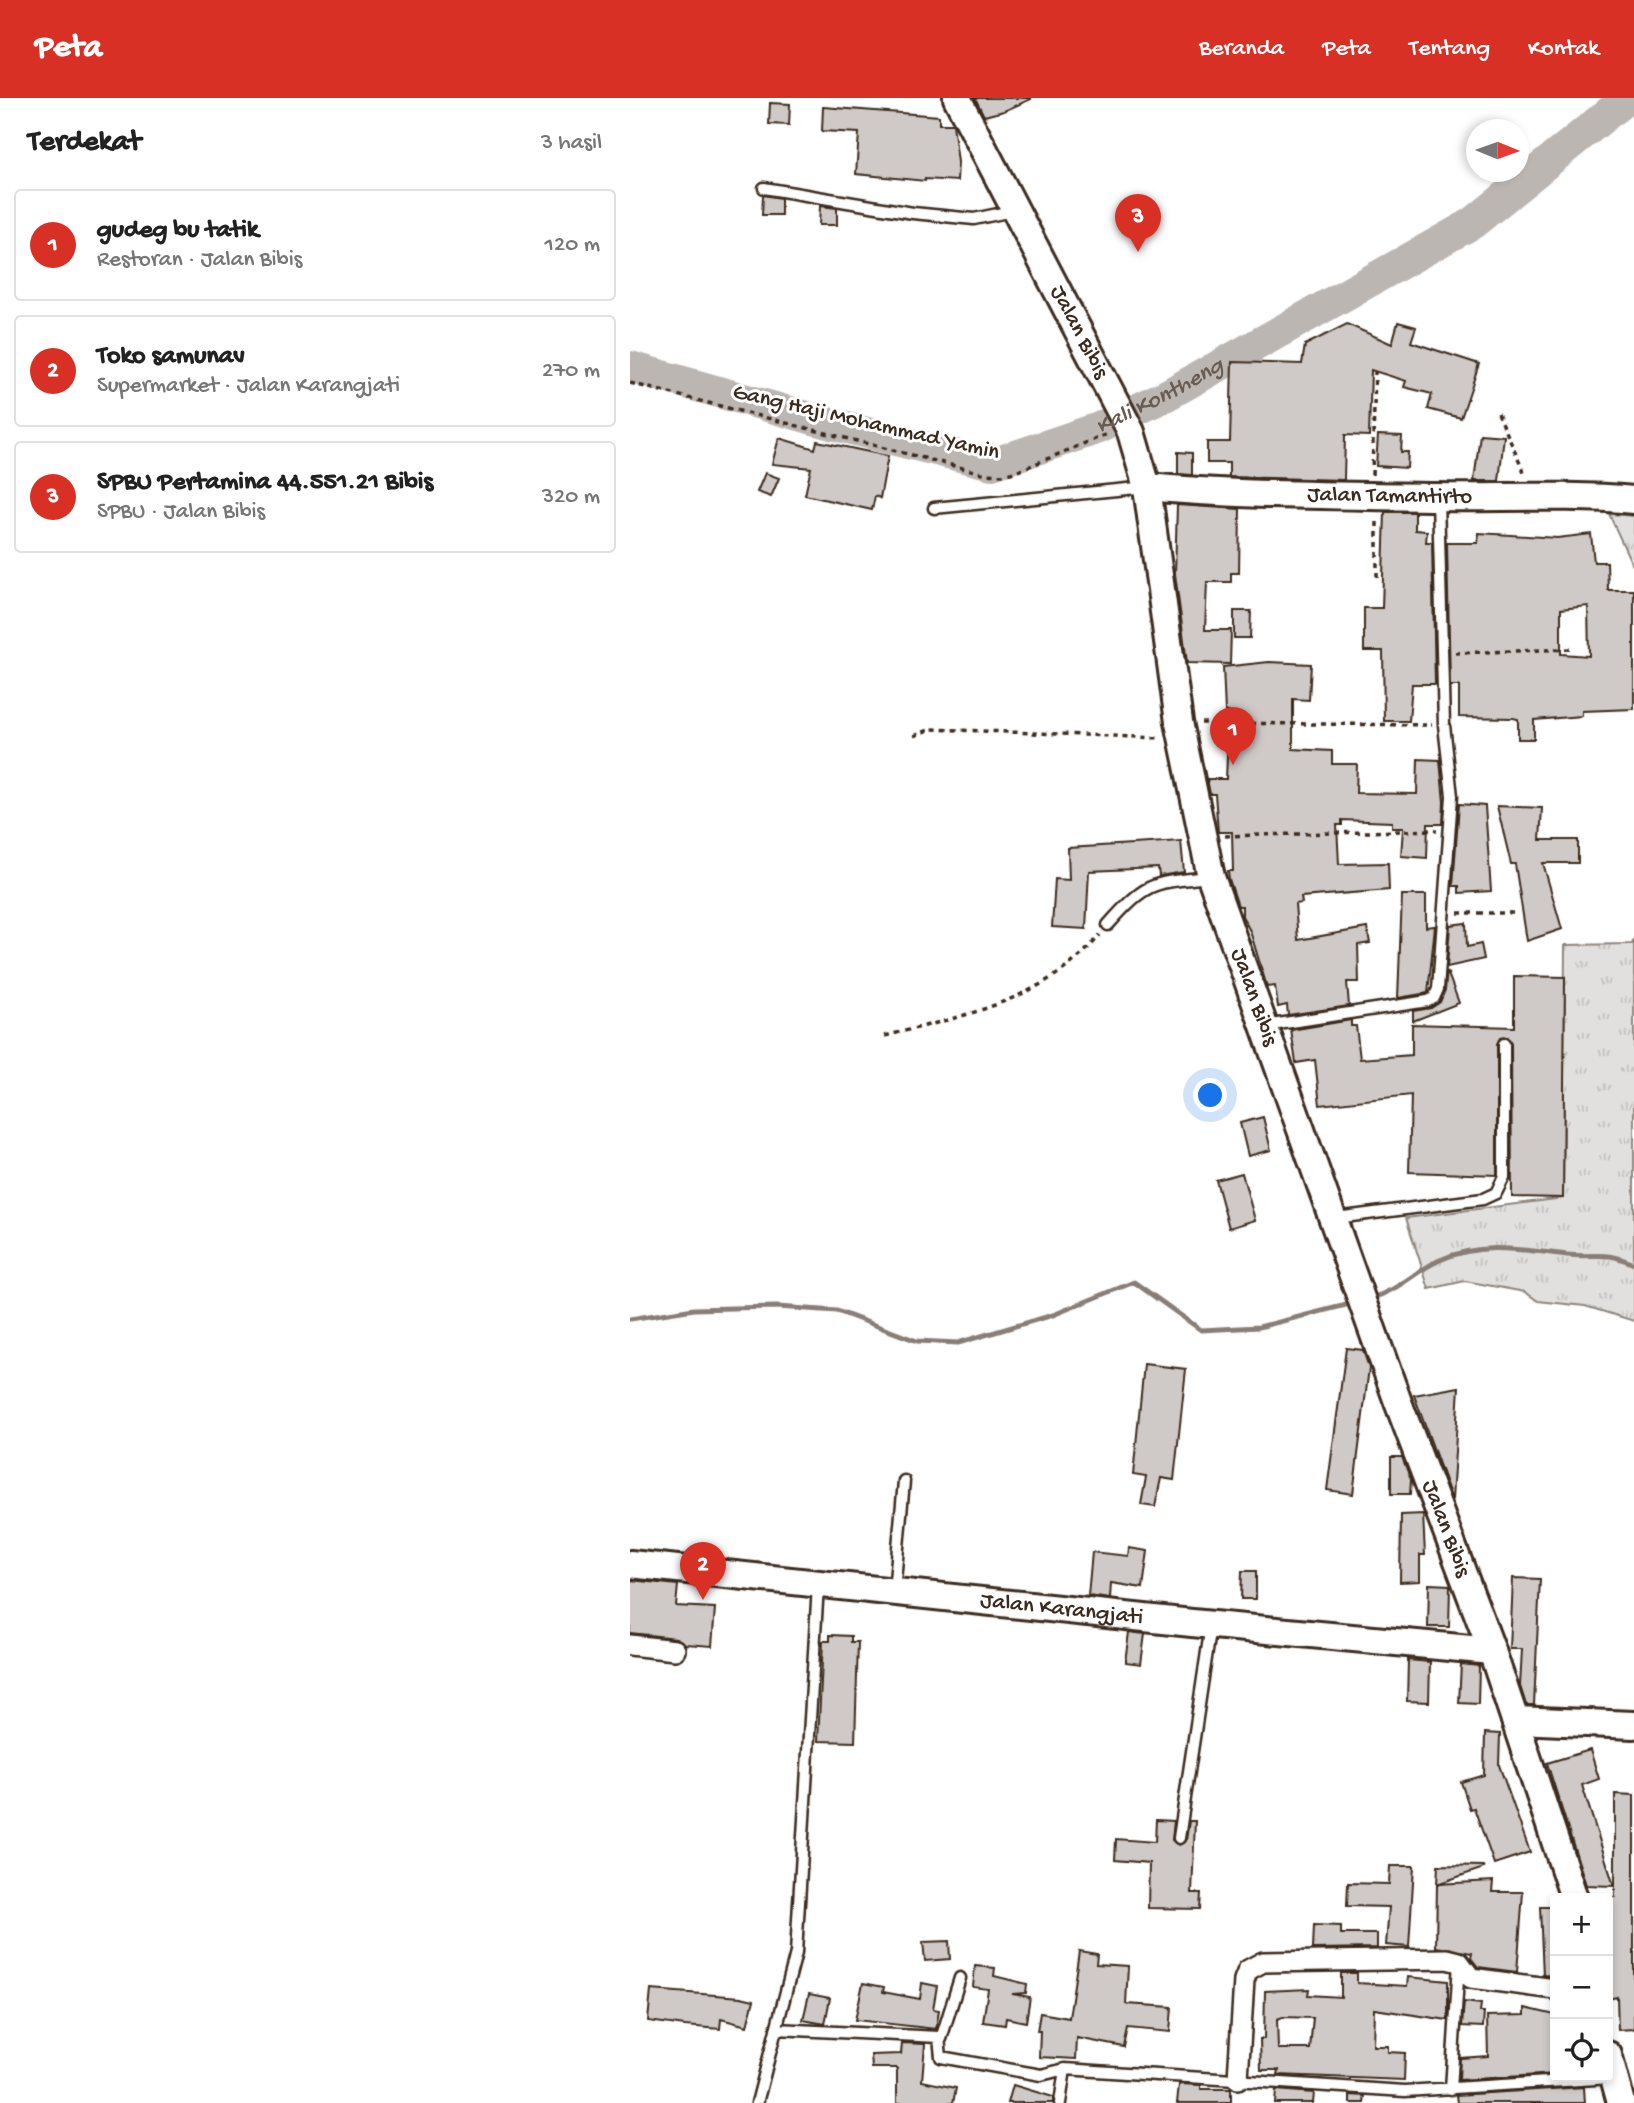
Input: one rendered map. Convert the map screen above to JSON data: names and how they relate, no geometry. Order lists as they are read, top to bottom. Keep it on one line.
{"streets":{"main road":["Jalan Bibis","Jalan Tamantirto","Jalan Karangjati"],"path":["Gang Haji Mohammad Yamin"]},"crossings":[["Jalan Bibis","Gang Haji Mohammad Yamin"],["Jalan Bibis","Jalan Tamantirto"],["Jalan Bibis","Jalan Karangjati"]],"water":["Kali Kontheng"],"north":"right","page":{"header":"Peta","nav":["Beranda","Peta","Tentang","Kontak"],"heading":["Terdekat","3 hasil"],"list":[{"mark":"1","name":"gudeg bu tatik","note":"Restoran · Jalan Bibis","value":"120 m"},{"mark":"2","name":"Toko samunav","note":"Supermarket · Jalan Karangjati","value":"270 m"},{"mark":"3","name":"SPBU Pertamina 44.551.21 Bibis","note":"SPBU · Jalan Bibis","value":"320 m"}],"pins":["3","1","2"],"map_buttons":["+","−"]}}
